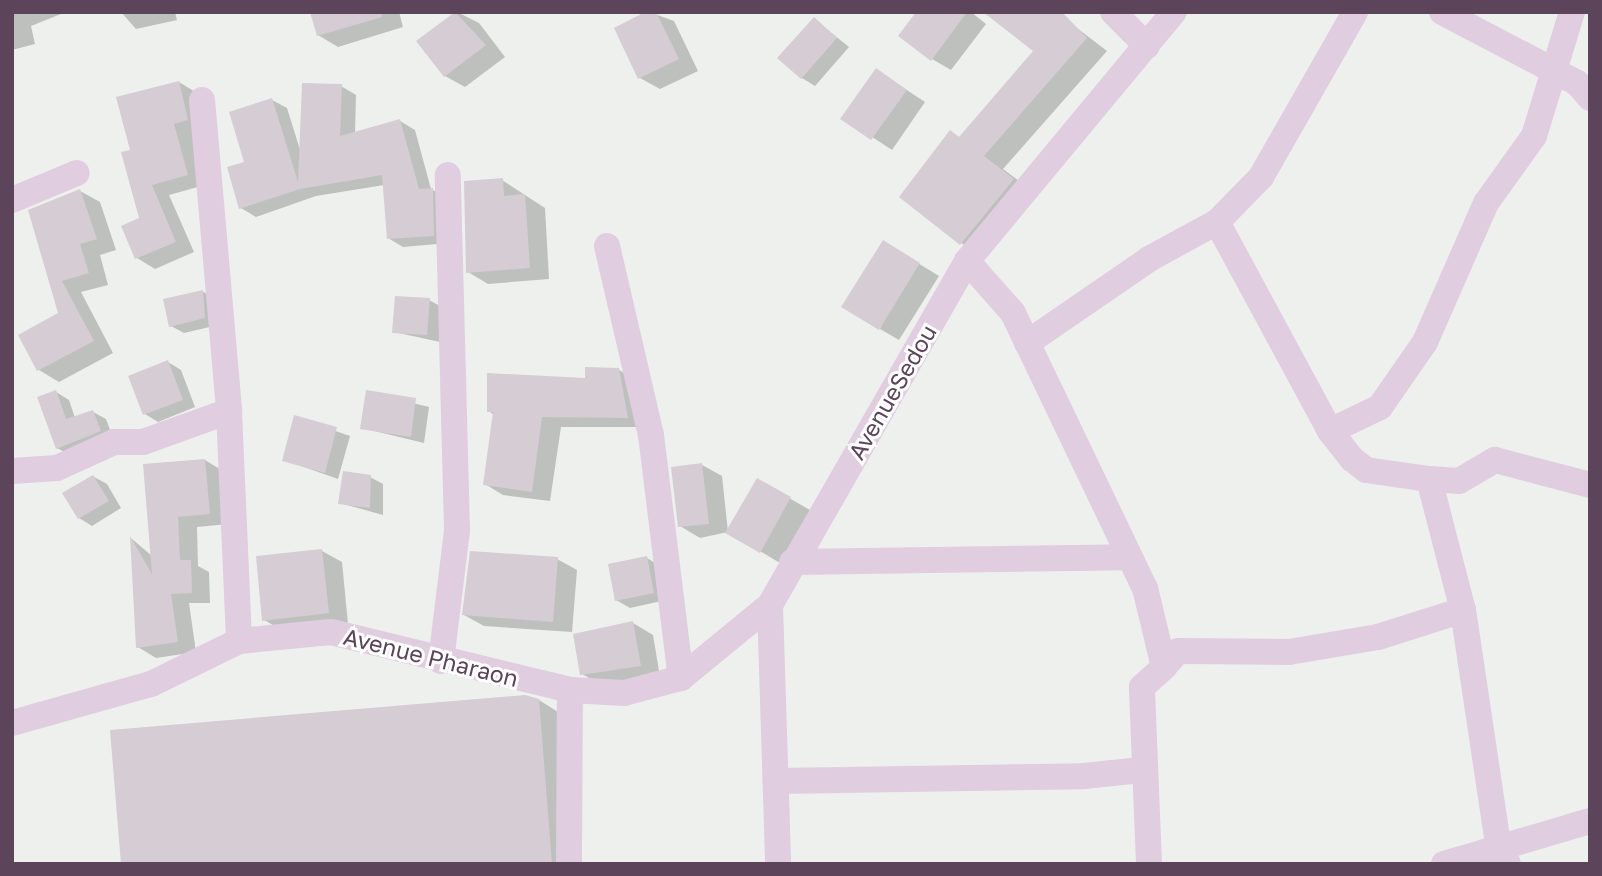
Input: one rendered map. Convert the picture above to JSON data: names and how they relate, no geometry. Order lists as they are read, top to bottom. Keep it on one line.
{"streets":{"street":["AvenueSedou","Avenue Pharaon"]},"crossings":[["AvenueSedou","Avenue Pharaon"]]}
